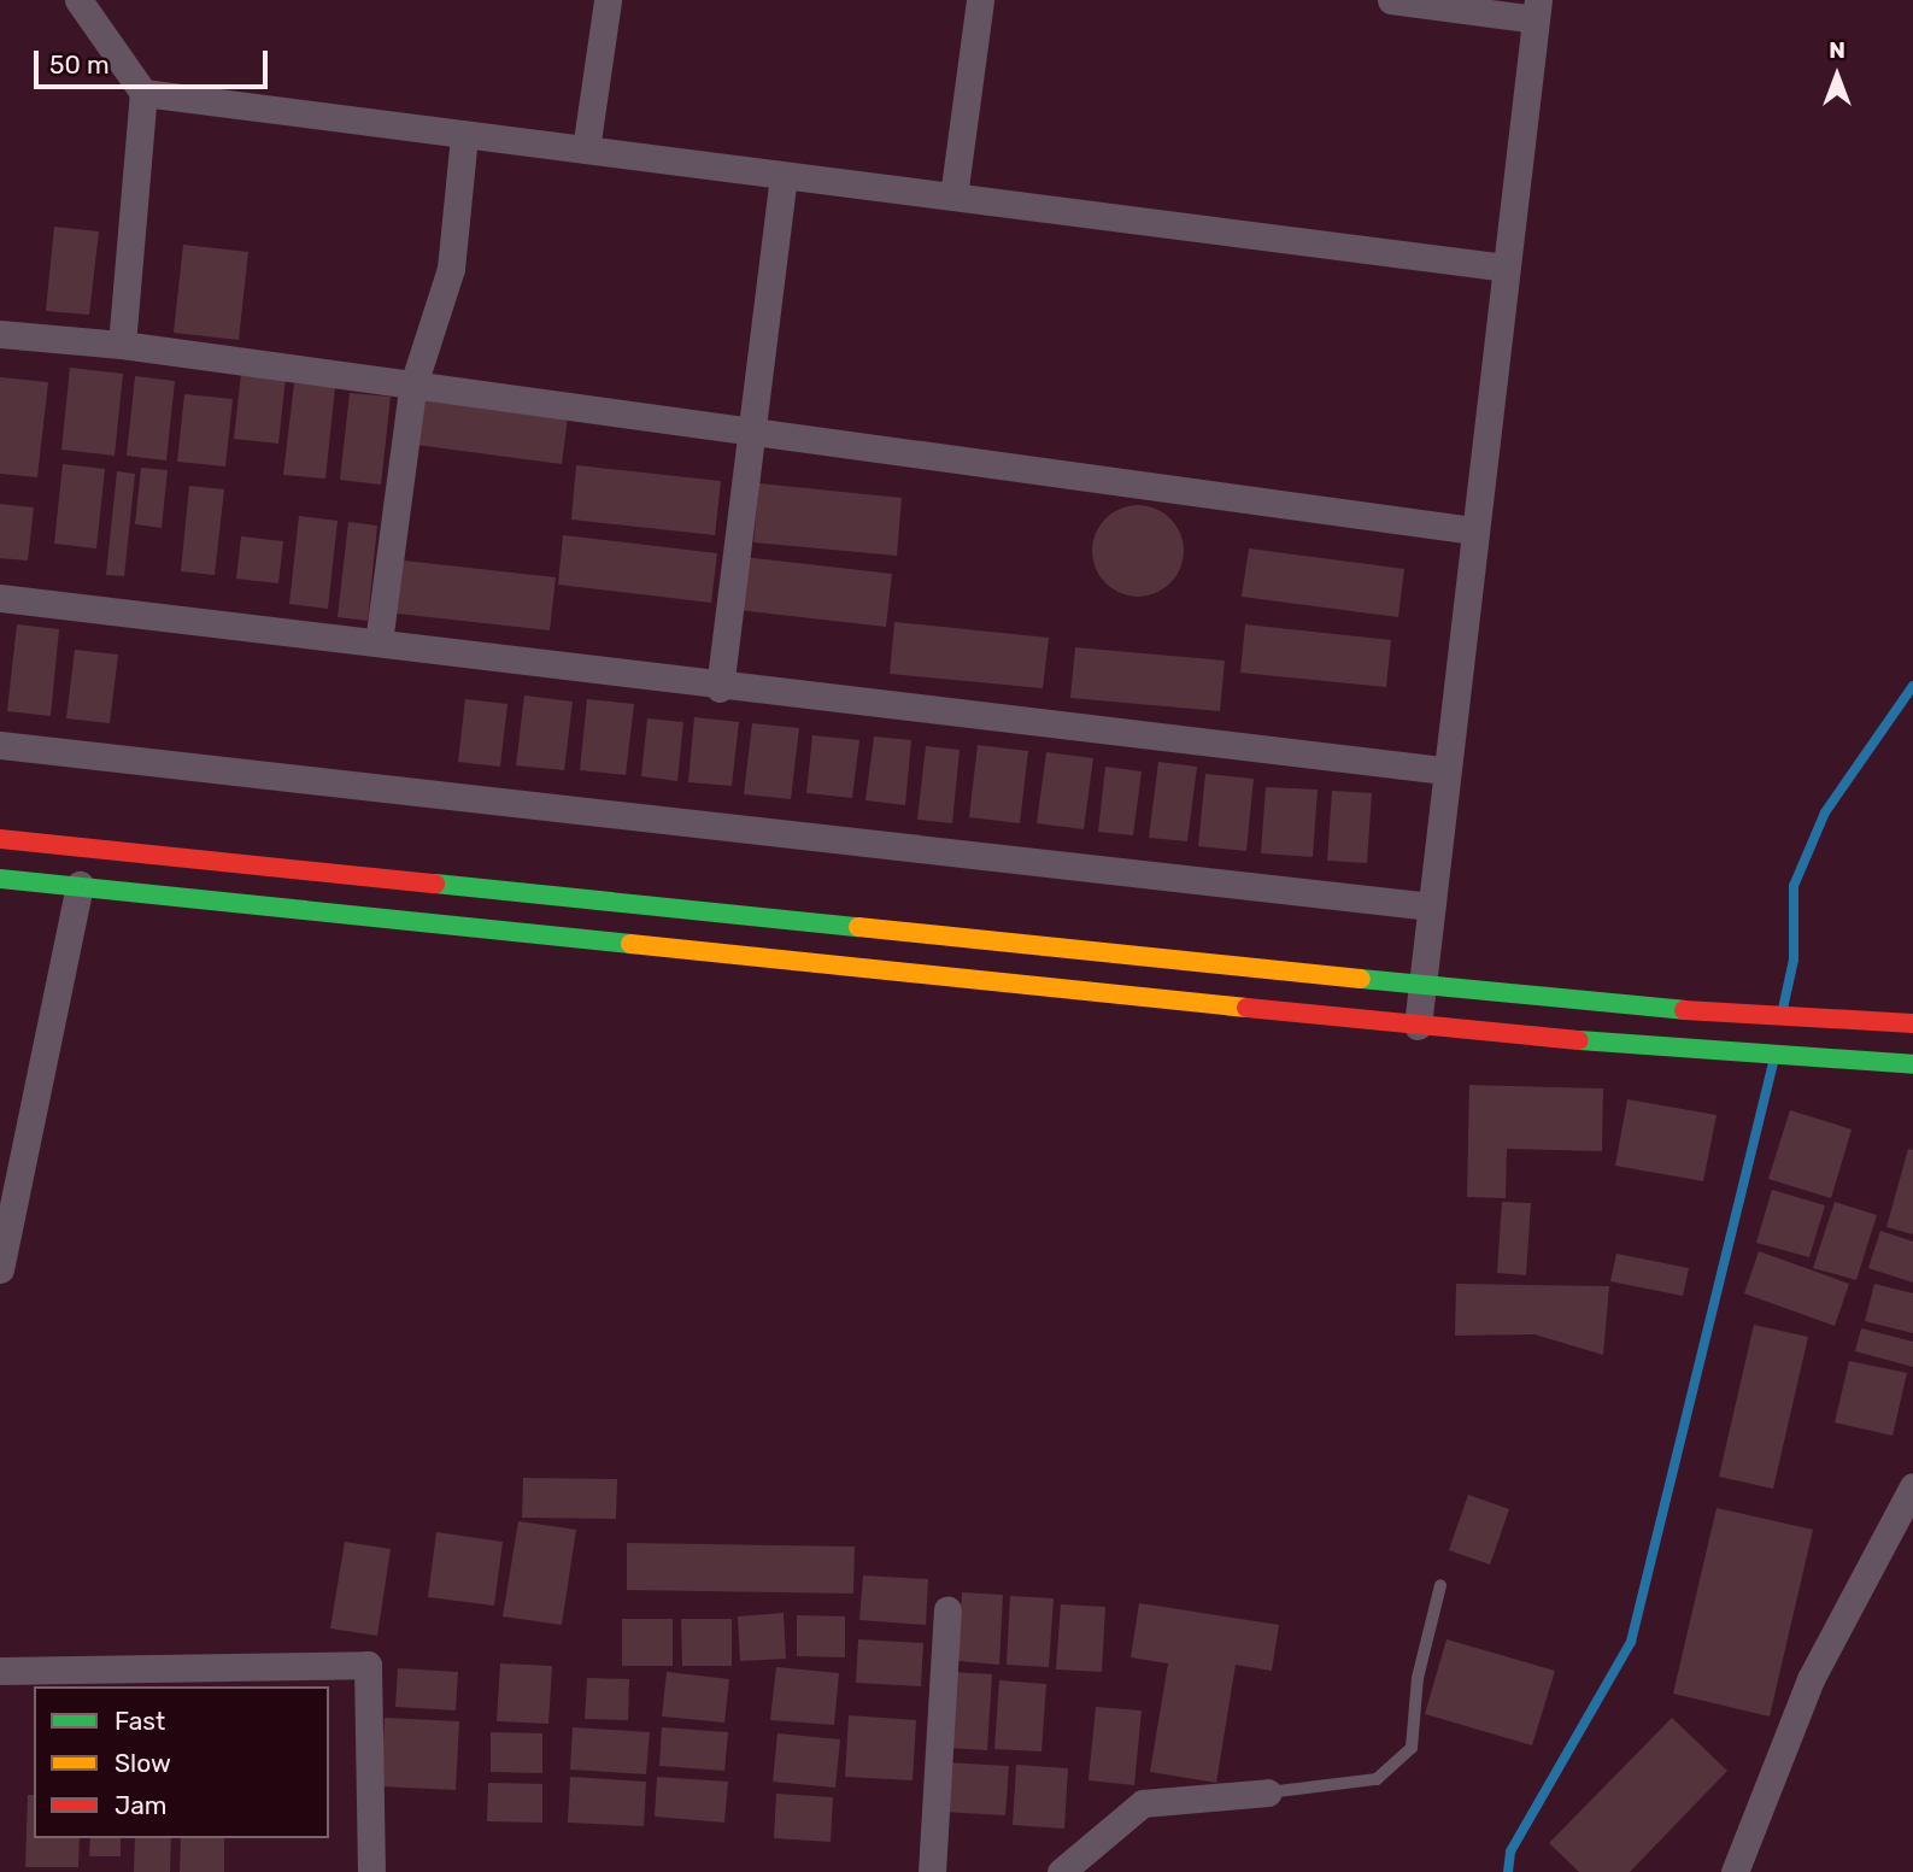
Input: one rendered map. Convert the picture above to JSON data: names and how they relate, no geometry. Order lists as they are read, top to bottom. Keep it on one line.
{"legend":["Fast","Slow","Jam"],"scale_bar":"50 m","north":"top"}
